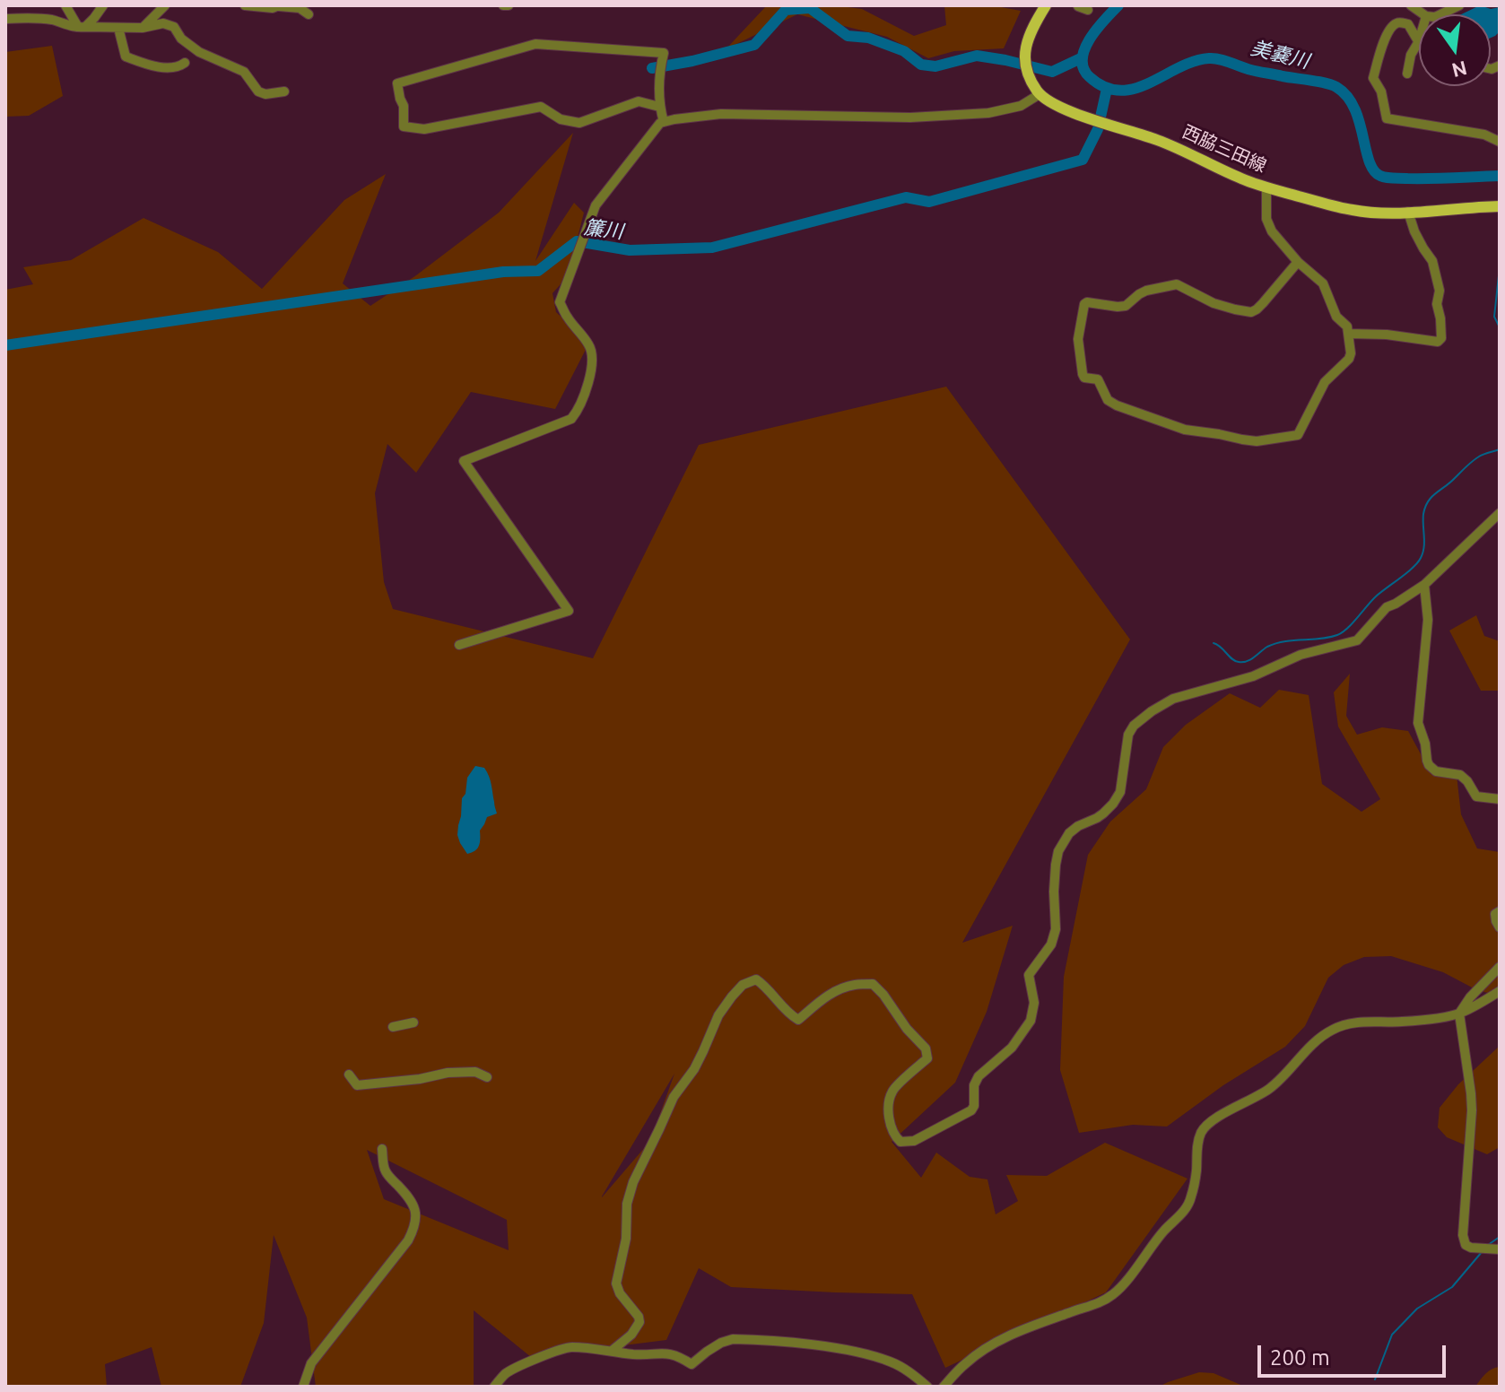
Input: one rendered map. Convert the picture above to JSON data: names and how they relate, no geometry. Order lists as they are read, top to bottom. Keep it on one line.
{"streets":{"main road":["西脇三田線"]},"water":["美嚢川","簾川"],"scale_bar":"200 m","north":"bottom"}
